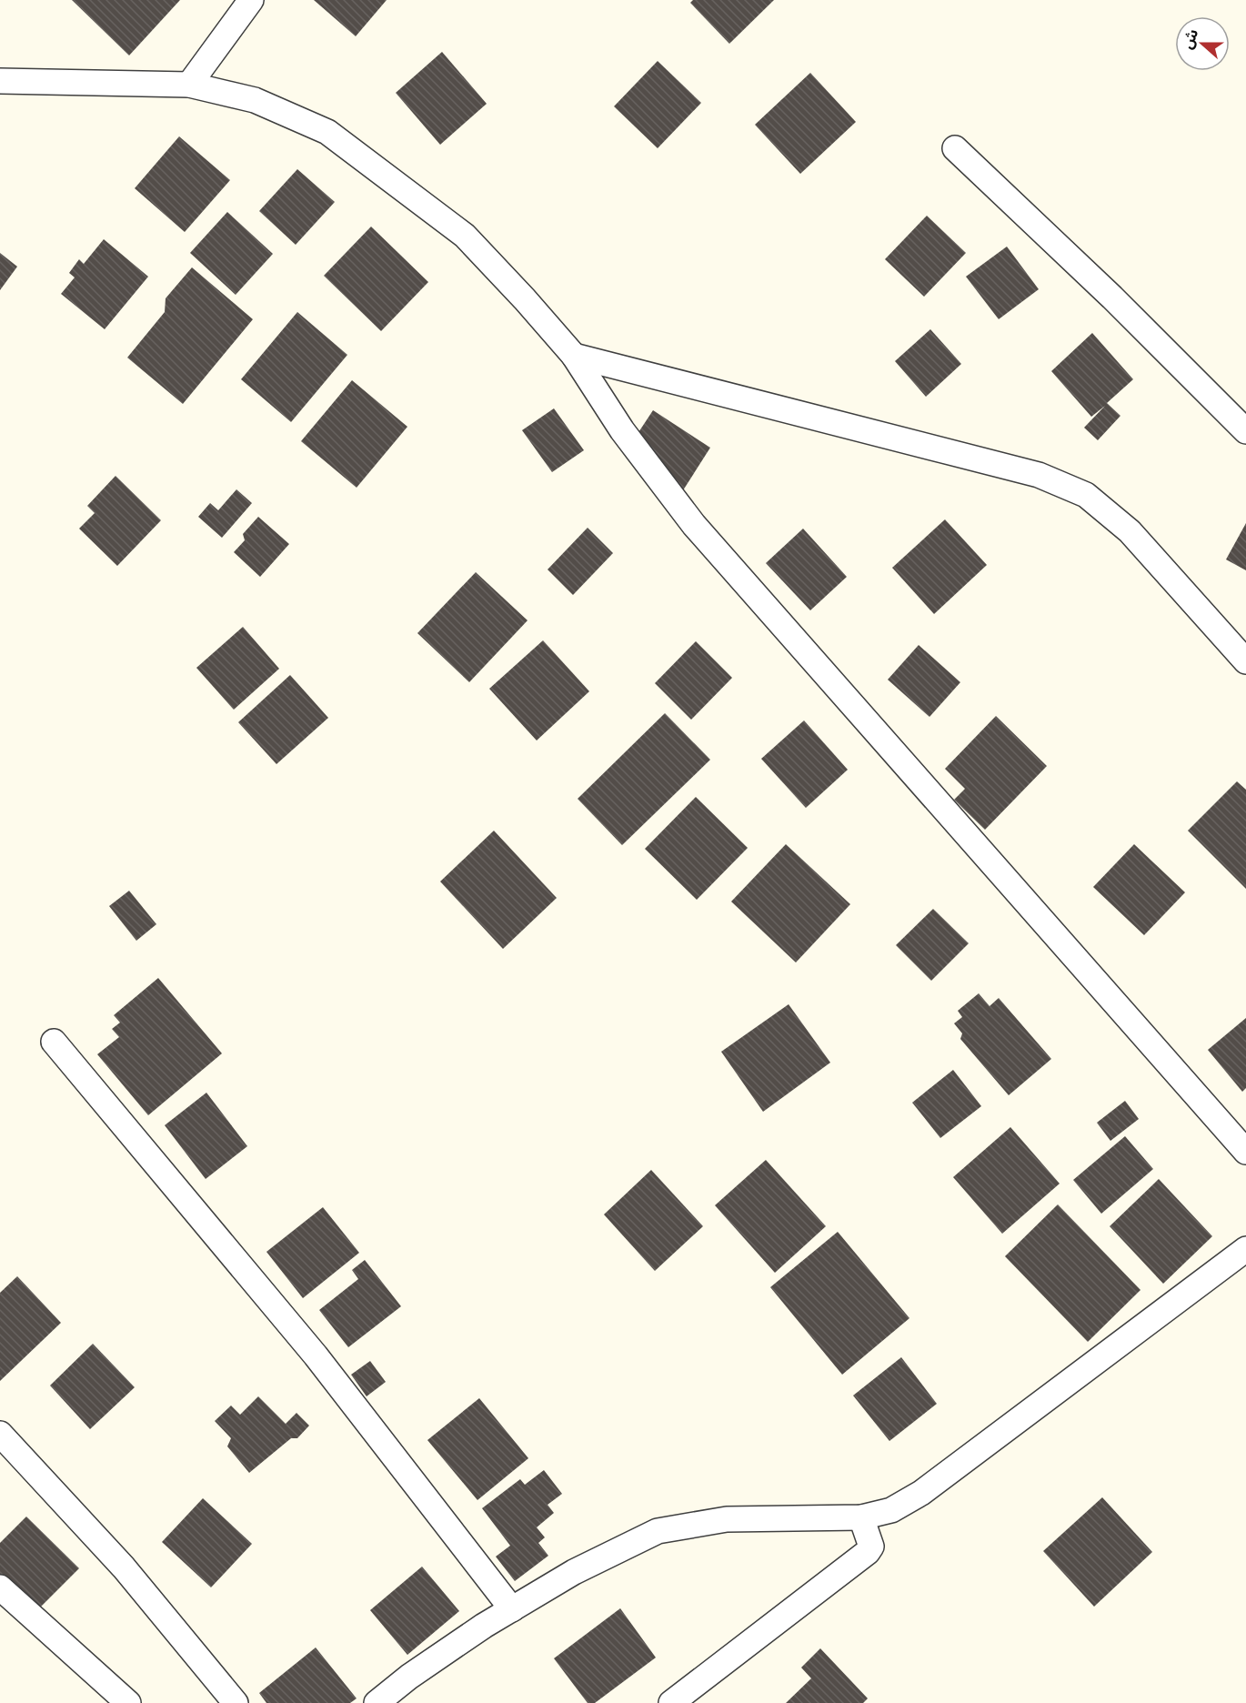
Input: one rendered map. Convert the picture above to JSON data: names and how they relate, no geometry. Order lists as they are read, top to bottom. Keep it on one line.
{"north":"left"}
